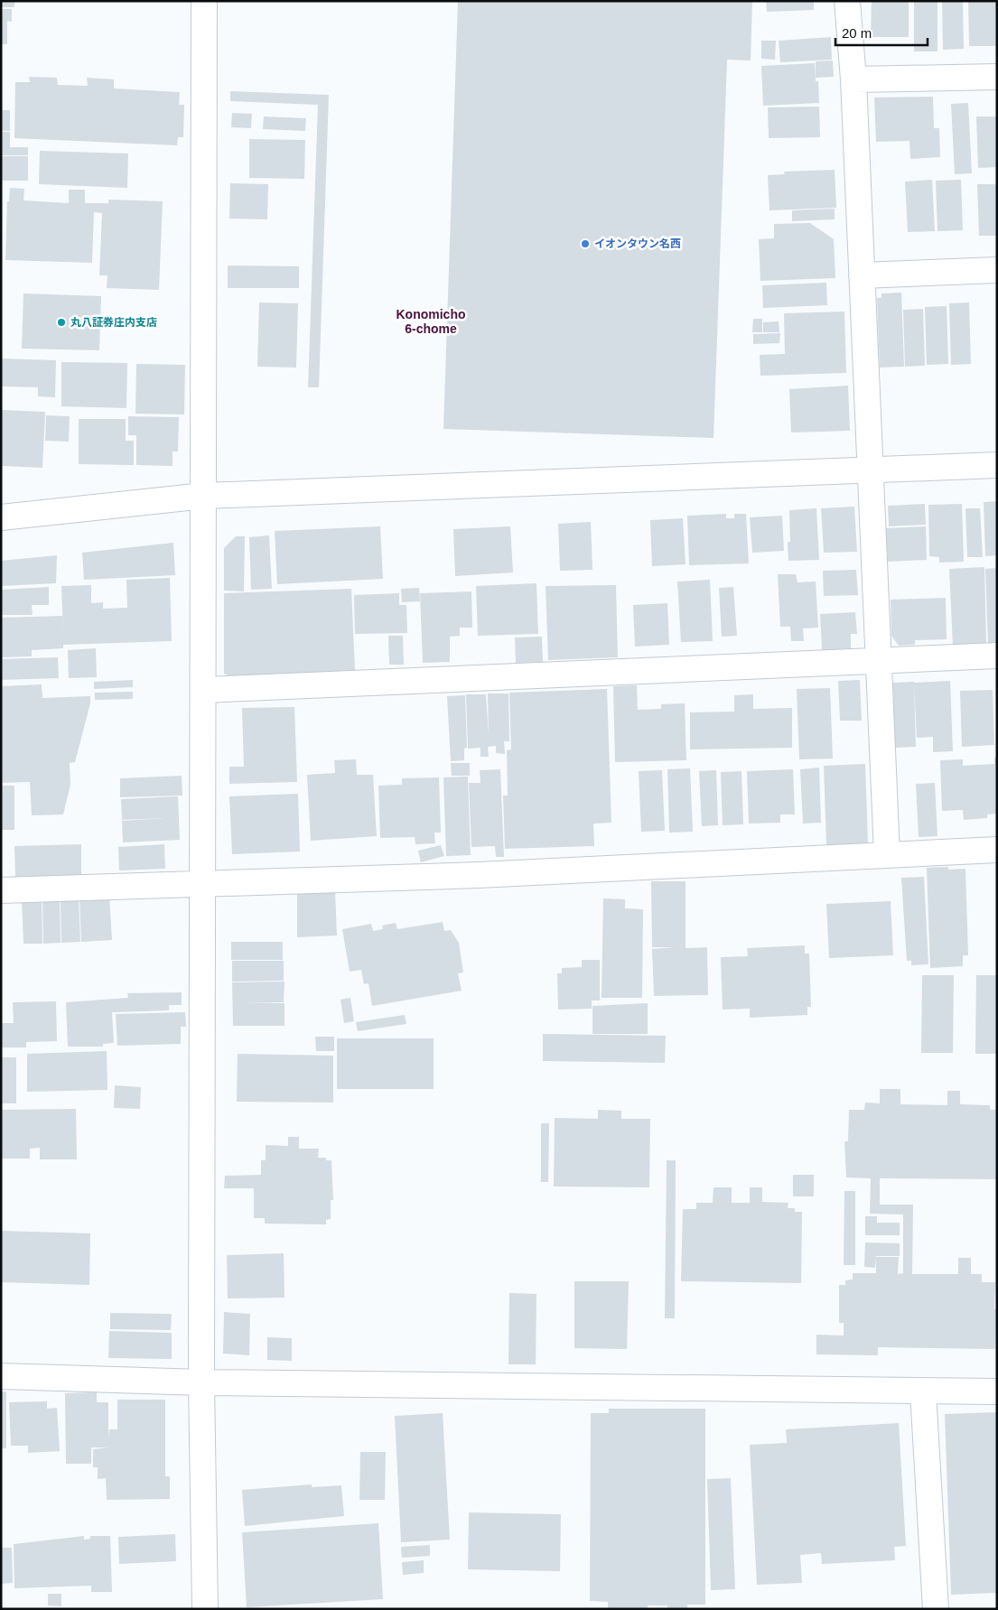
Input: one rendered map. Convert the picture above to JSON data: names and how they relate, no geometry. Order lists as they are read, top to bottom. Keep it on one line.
{"districts":["Konomicho 6-chome"],"places":["イオンタウン名西","丸八証券庄内支店"],"scale_bar":"20 m"}
